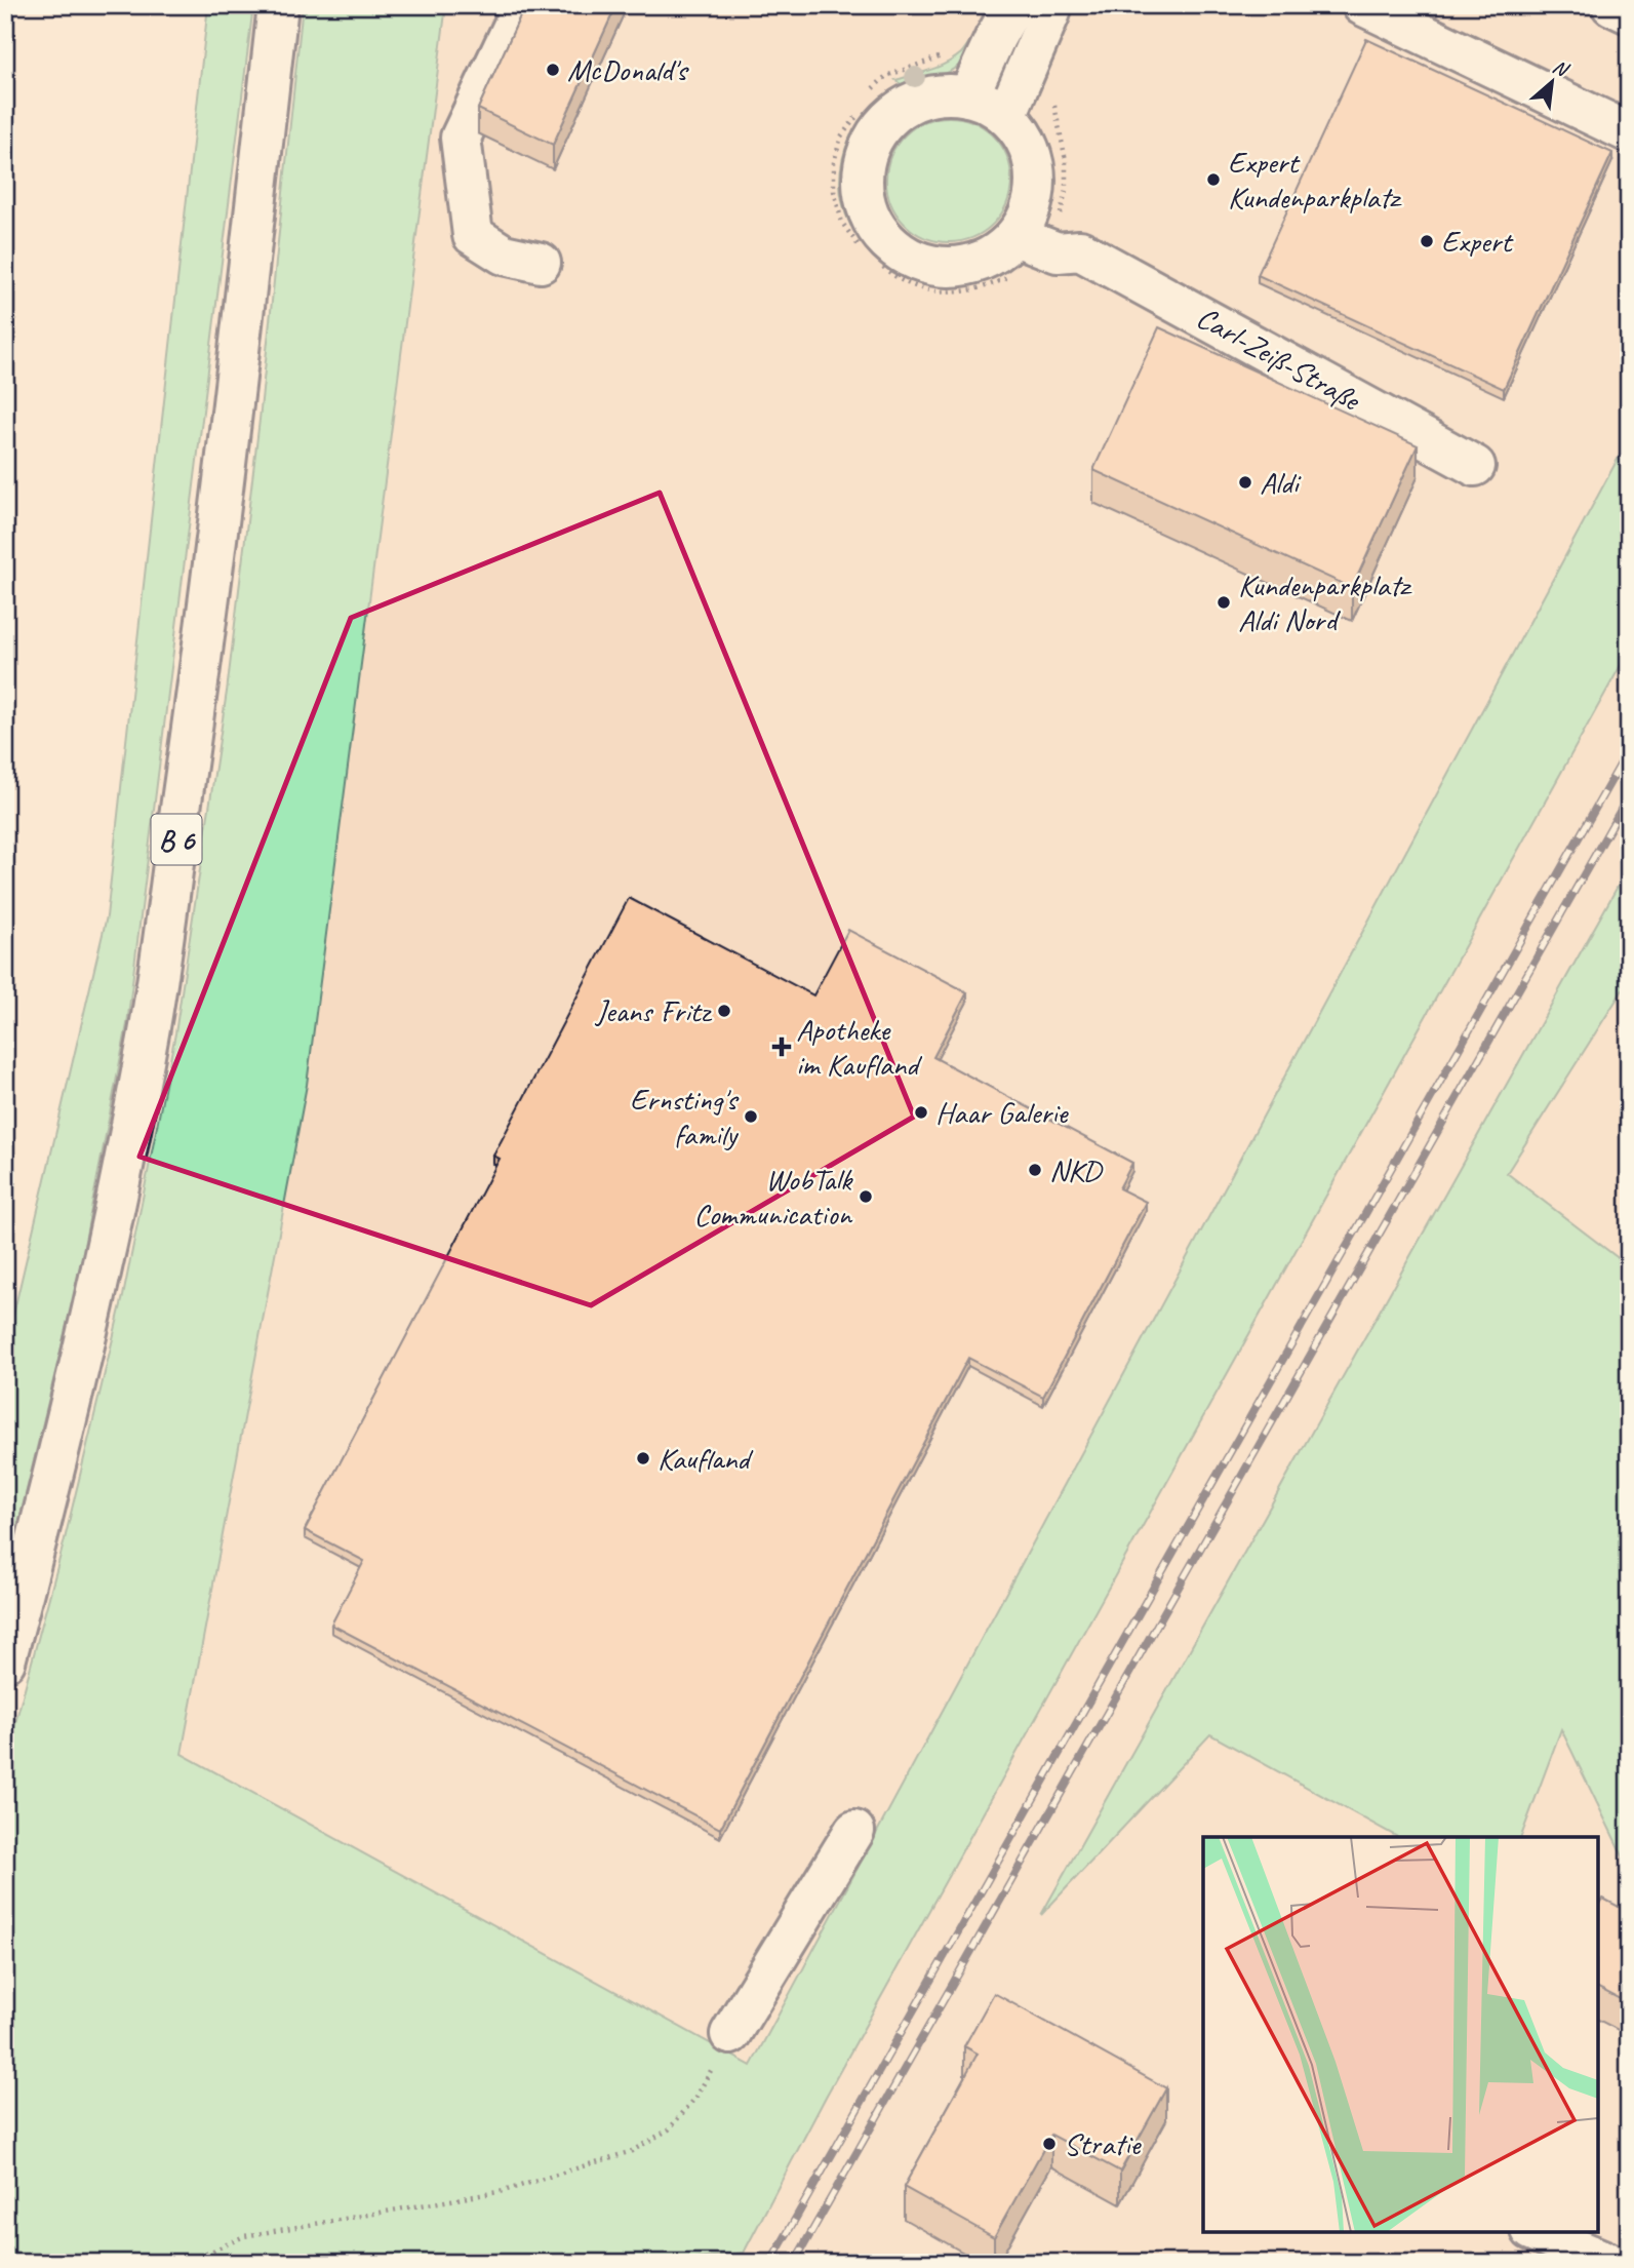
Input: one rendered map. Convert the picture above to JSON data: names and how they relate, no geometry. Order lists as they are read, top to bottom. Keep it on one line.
{"streets":{"main road":["Carl-Zeiß-Straße","B 6"]},"places":{"other":["McDonald's","Expert Kundenparkplatz","Expert","Aldi","Kundenparkplatz Aldi Nord","Jeans Fritz","Haar Galerie","Ernsting's family","NKD","WobTalk Communication","Kaufland","Stratie"],"health":["Apotheke im Kaufland"]},"north":"top right"}
